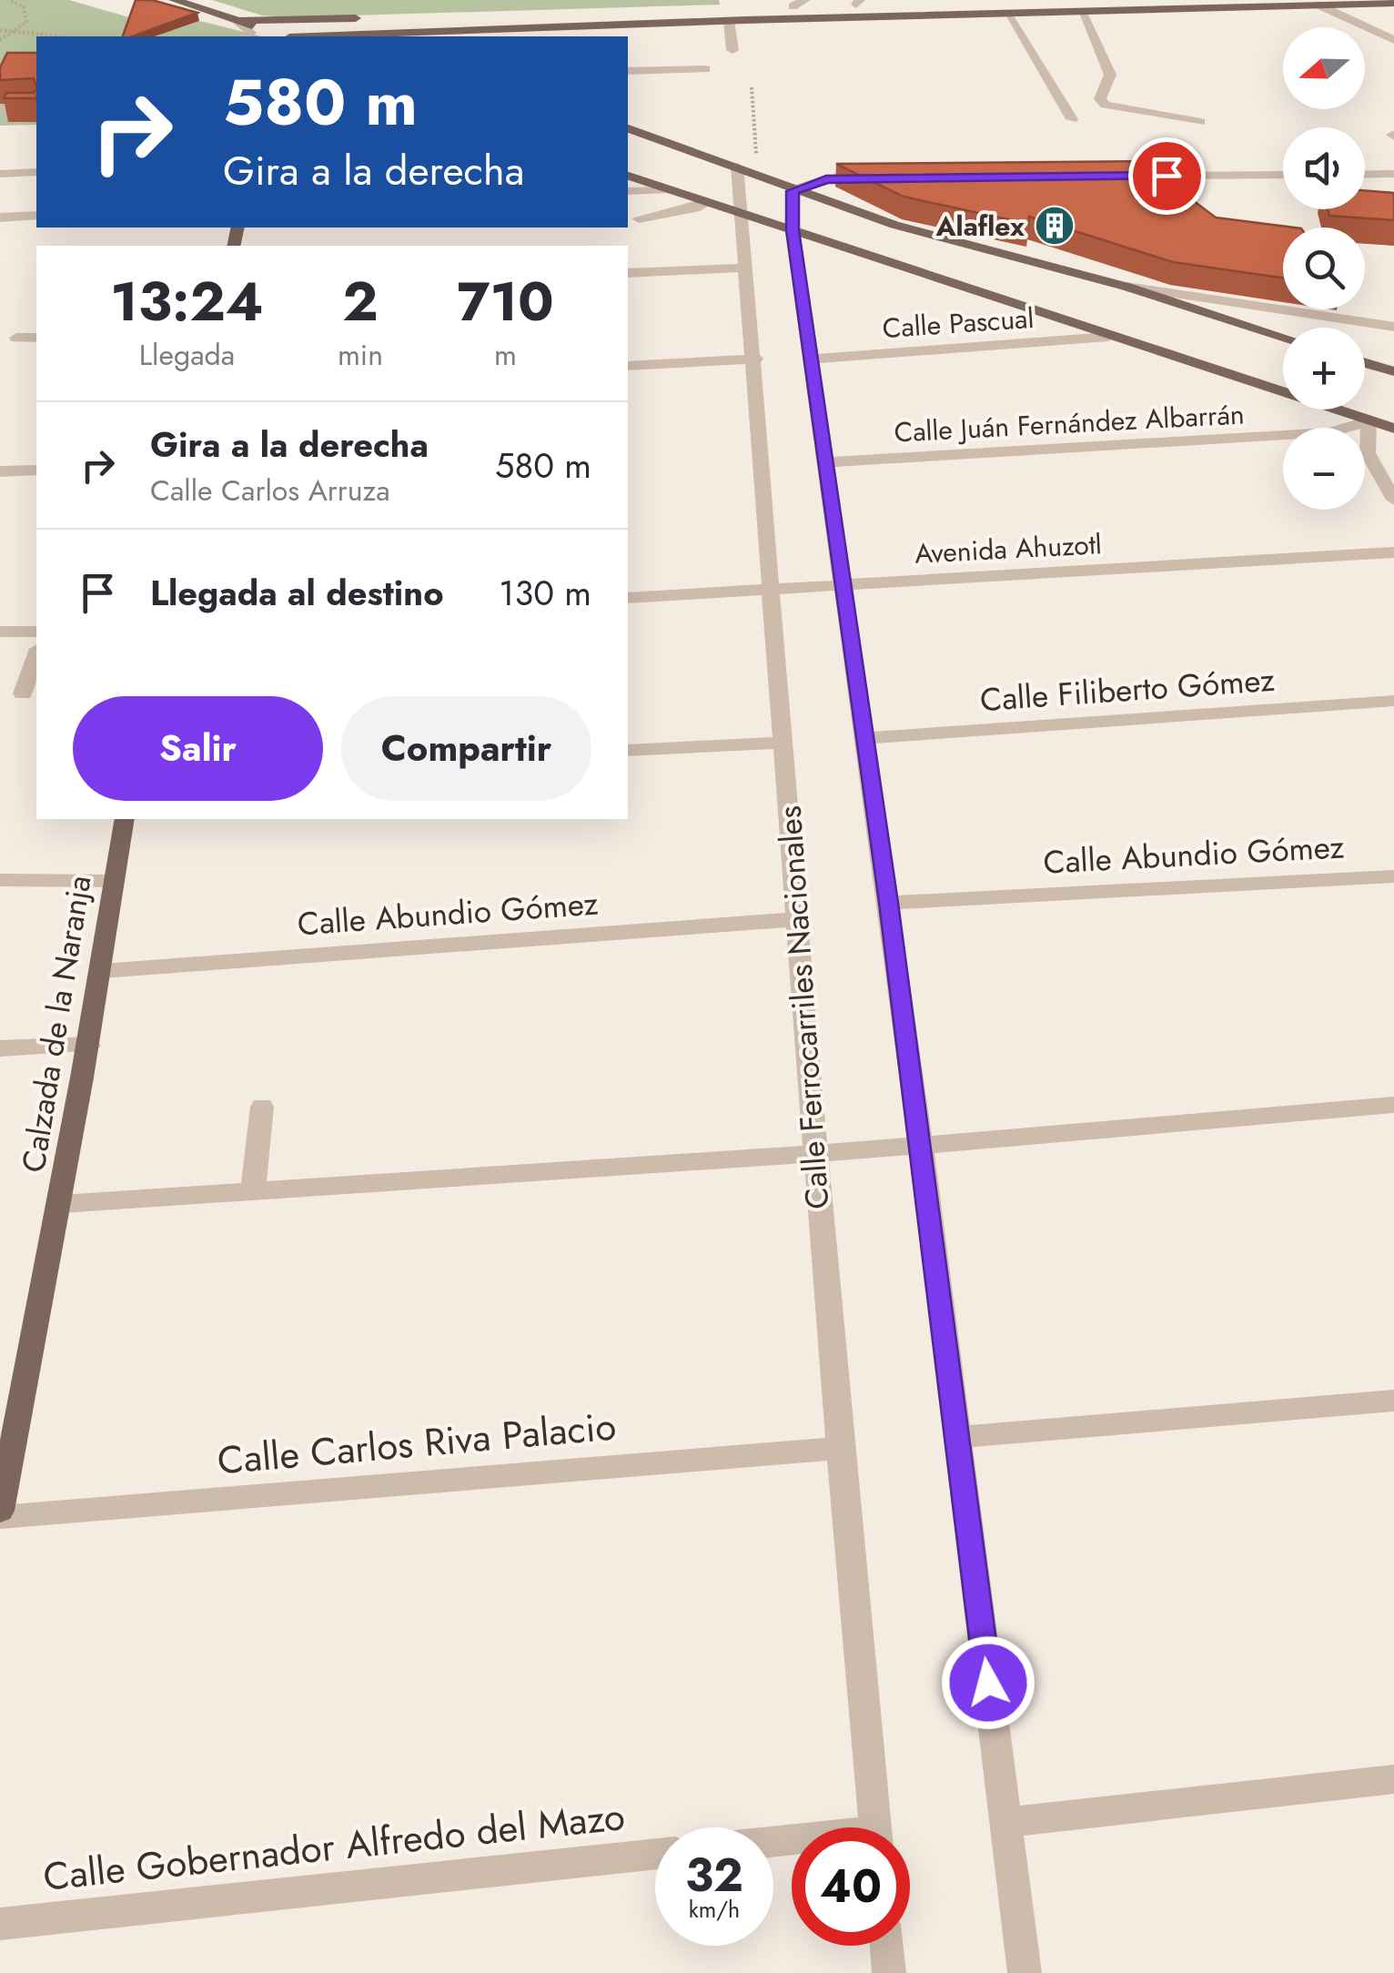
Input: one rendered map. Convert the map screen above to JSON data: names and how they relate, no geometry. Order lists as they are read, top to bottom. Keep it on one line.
{"streets":{"main road":["Calzada de la Naranja"],"street":["Calle Pascual","Calle Juán Fernández Albarrán","Avenida Ahuzotl","Calle Filiberto Gómez","Calle Abundio Gómez","Calle Ferrocarriles Nacionales","Calle Carlos Riva Palacio","Calle Gobernador Alfredo del Mazo"]},"crossings":[["Avenida Ahuzotl","Calle Ferrocarriles Nacionales"],["Calle Abundio Gómez","Calle Ferrocarriles Nacionales"],["Calle Abundio Gómez","Calzada de la Naranja"],["Calle Ferrocarriles Nacionales","Calle Carlos Riva Palacio"],["Calzada de la Naranja","Calle Carlos Riva Palacio"]],"places":{"building":["Alaflex"]},"north":"left","page":{"map_buttons":["+","−"],"turn":["580 m","Gira a la derecha"],"eta":["13:24","Llegada","2","min","710","m"],"list":[{"name":"Gira a la derecha","note":"Calle Carlos Arruza","value":"580 m"},{"name":"Llegada al destino","value":"130 m"}],"buttons":["Salir","Compartir"],"speed":"32 km/h","limit":"40"}}
